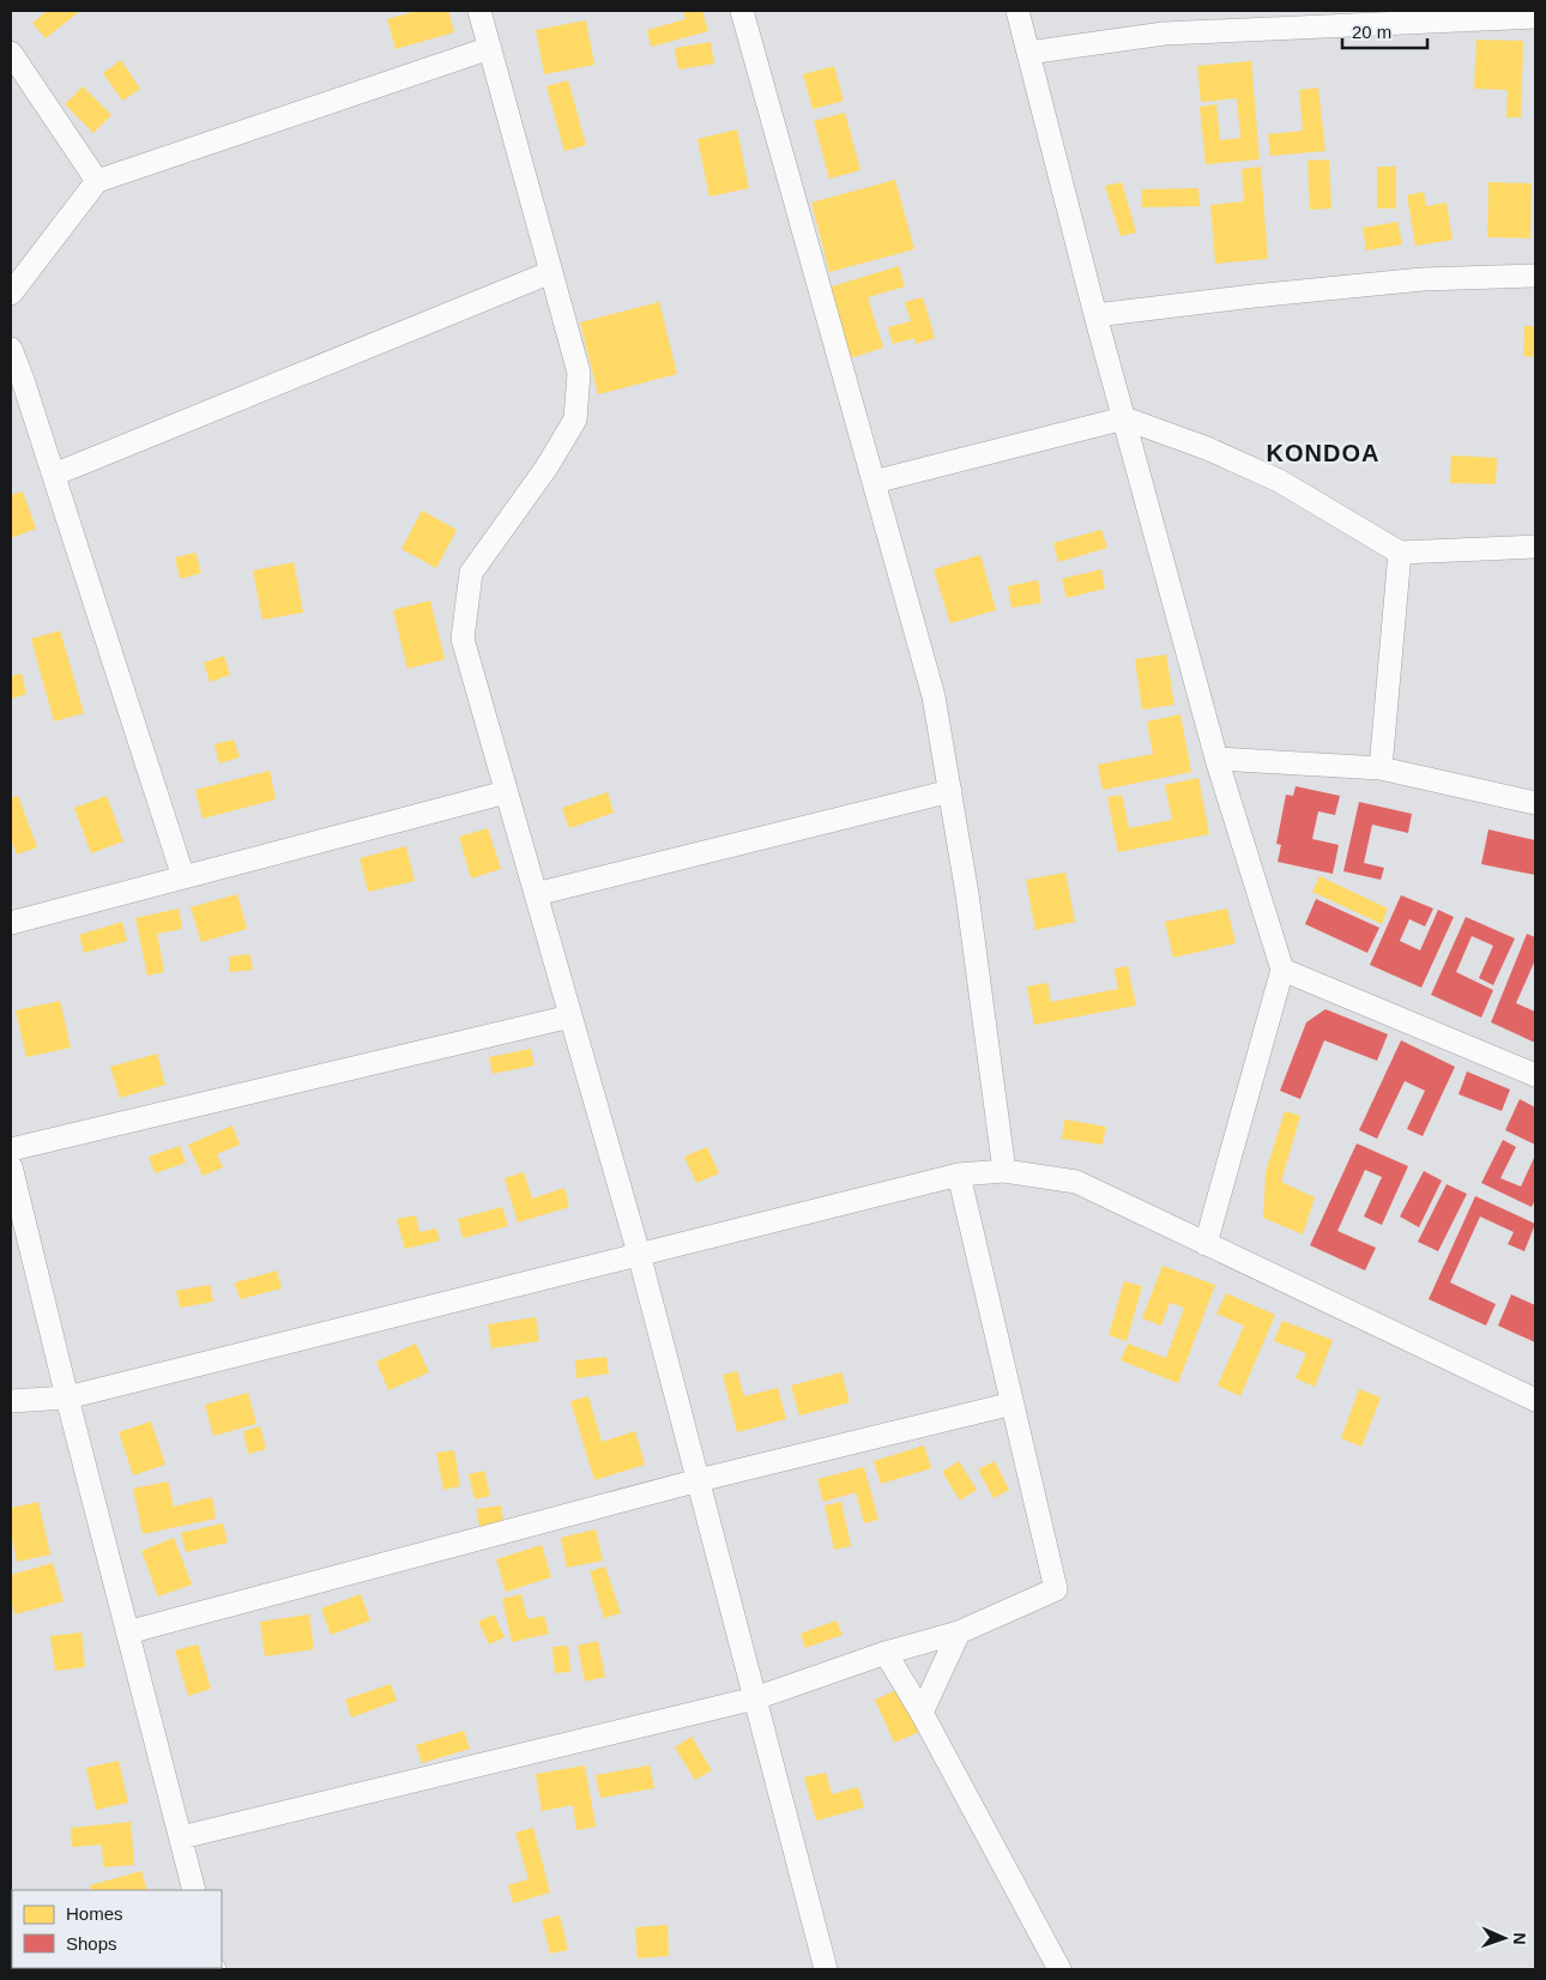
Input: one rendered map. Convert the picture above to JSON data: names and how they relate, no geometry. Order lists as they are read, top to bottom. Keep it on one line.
{"districts":["KONDOA"],"legend":["Homes","Shops"],"scale_bar":"20 m","north":"right"}
